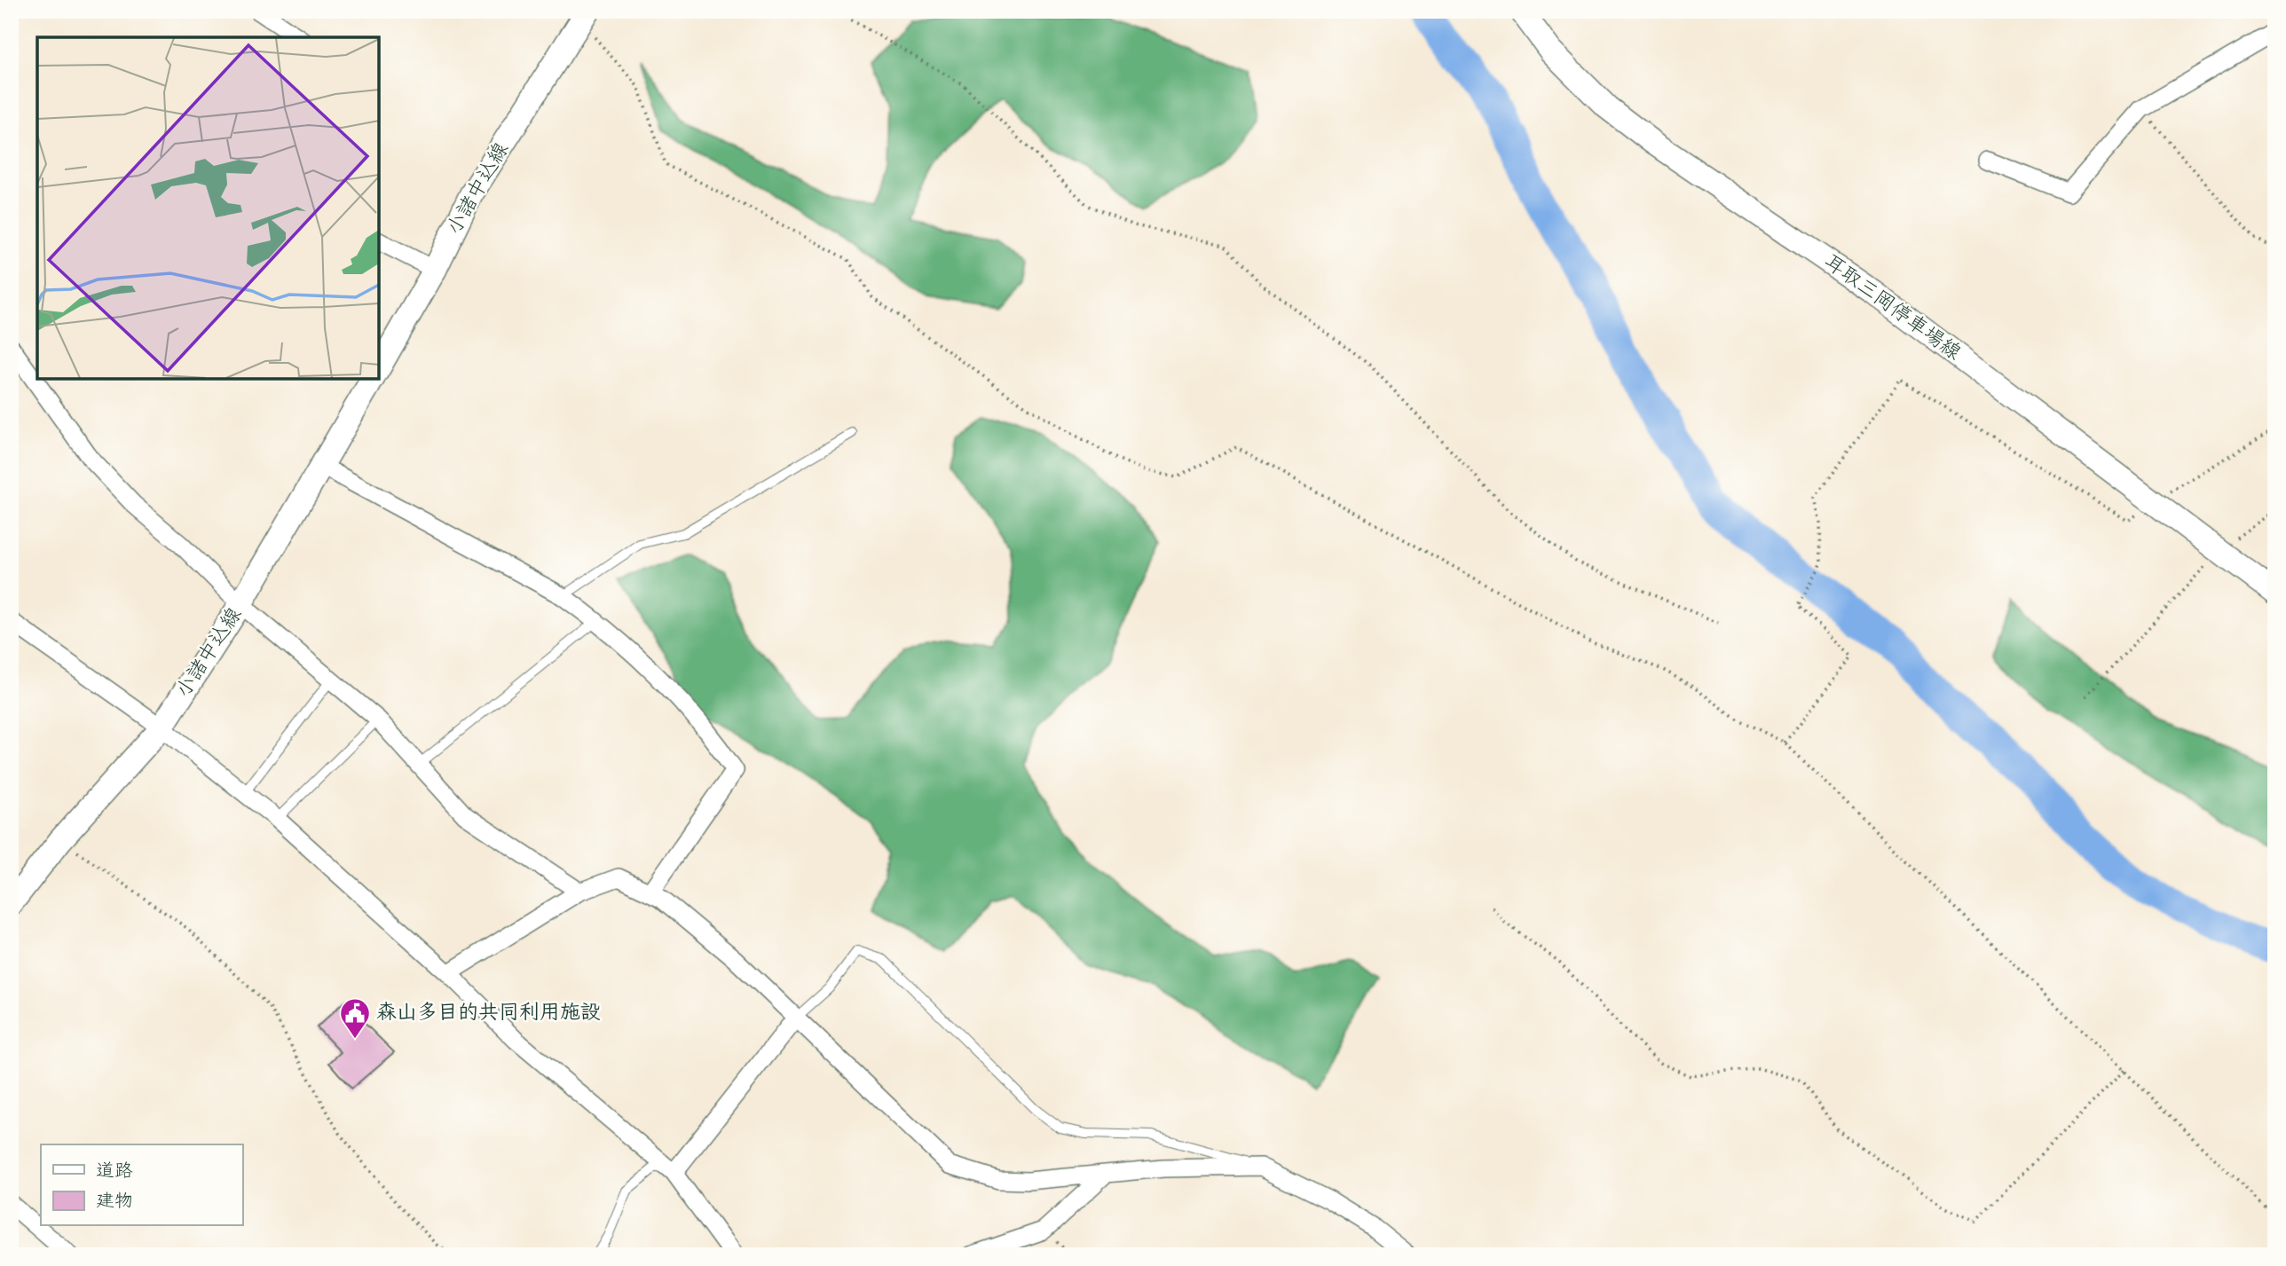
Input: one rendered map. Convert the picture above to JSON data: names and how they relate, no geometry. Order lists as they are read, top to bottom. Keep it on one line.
{"streets":{"main road":["小諸中込線","耳取三岡停車場線"]},"places":{"public building":["森山多目的共同利用施設"]},"legend":["道路","建物"]}
